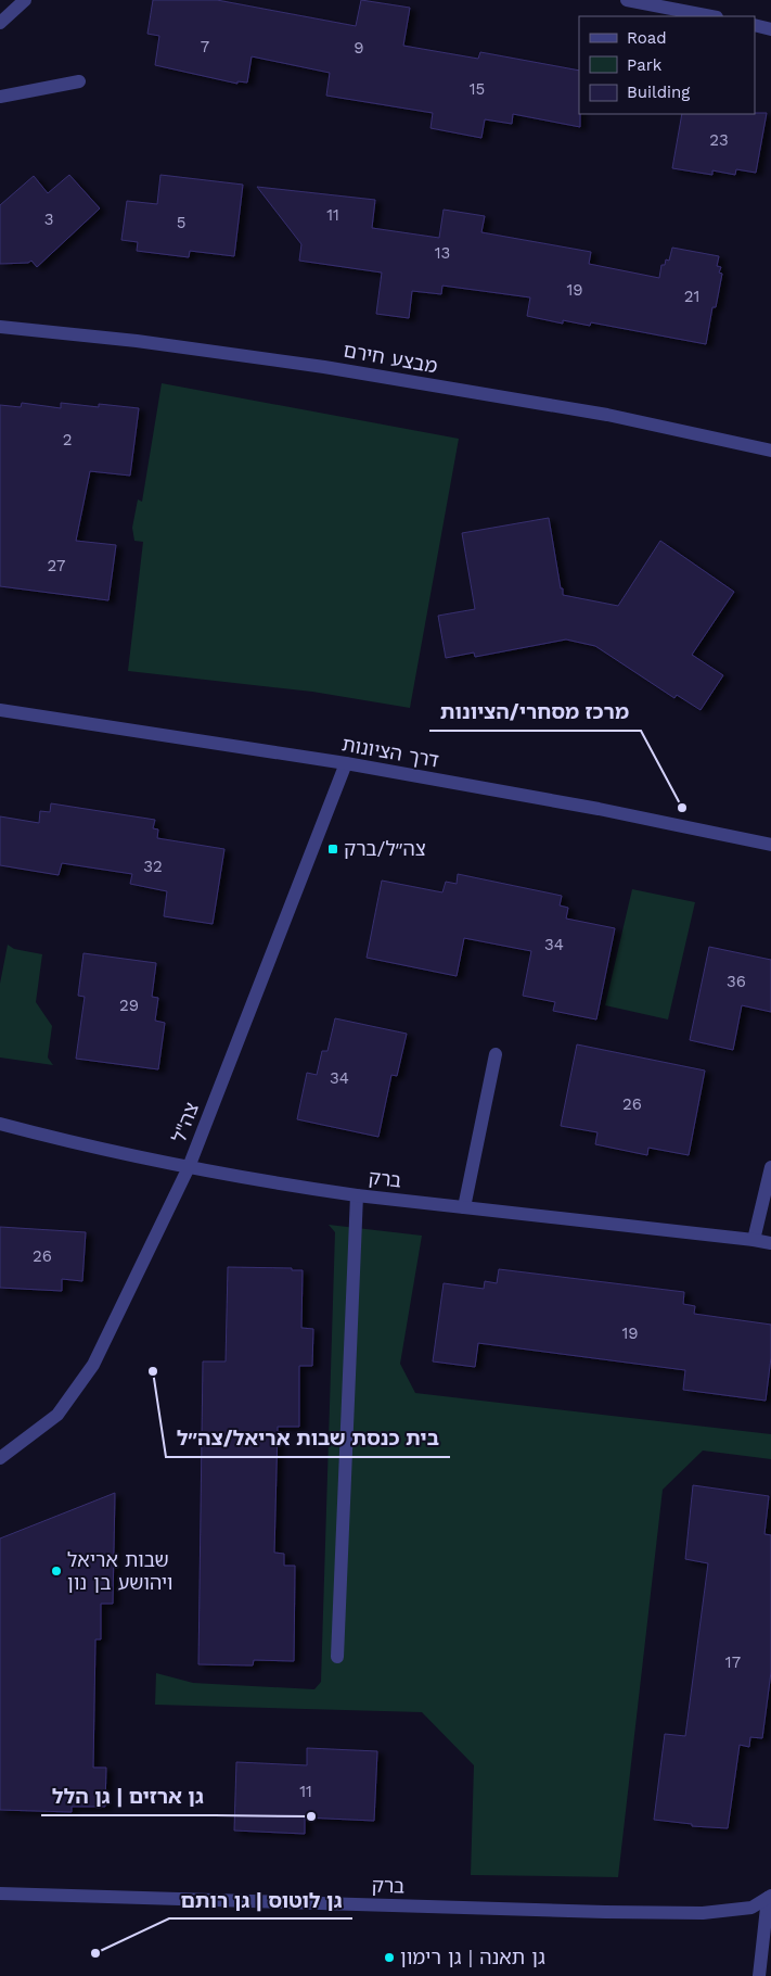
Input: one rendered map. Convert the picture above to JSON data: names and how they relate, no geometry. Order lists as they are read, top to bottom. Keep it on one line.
{"streets":{"street":["מבצע חירם","דרך הציונות","צה\"ל","ברק"]},"crossings":[["דרך הציונות","צה\"ל"],["צה\"ל","ברק"]],"places":{"other":["מרכז מסחרי/הציונות","בית כנסת שבות אריאל/צה״ל","שבות אריאל ויהושע בן נון","גן ארזים | גן הלל","גן לוטוס | גן רותם","גן תאנה | גן רימון"],"transit":["צה״ל/ברק"]},"house_numbers":["7","9","15","23","11","3","5","13","19","21","2","27","32","34","36","29","34","26","26","19","17","11"],"legend":["Road","Park","Building"]}
